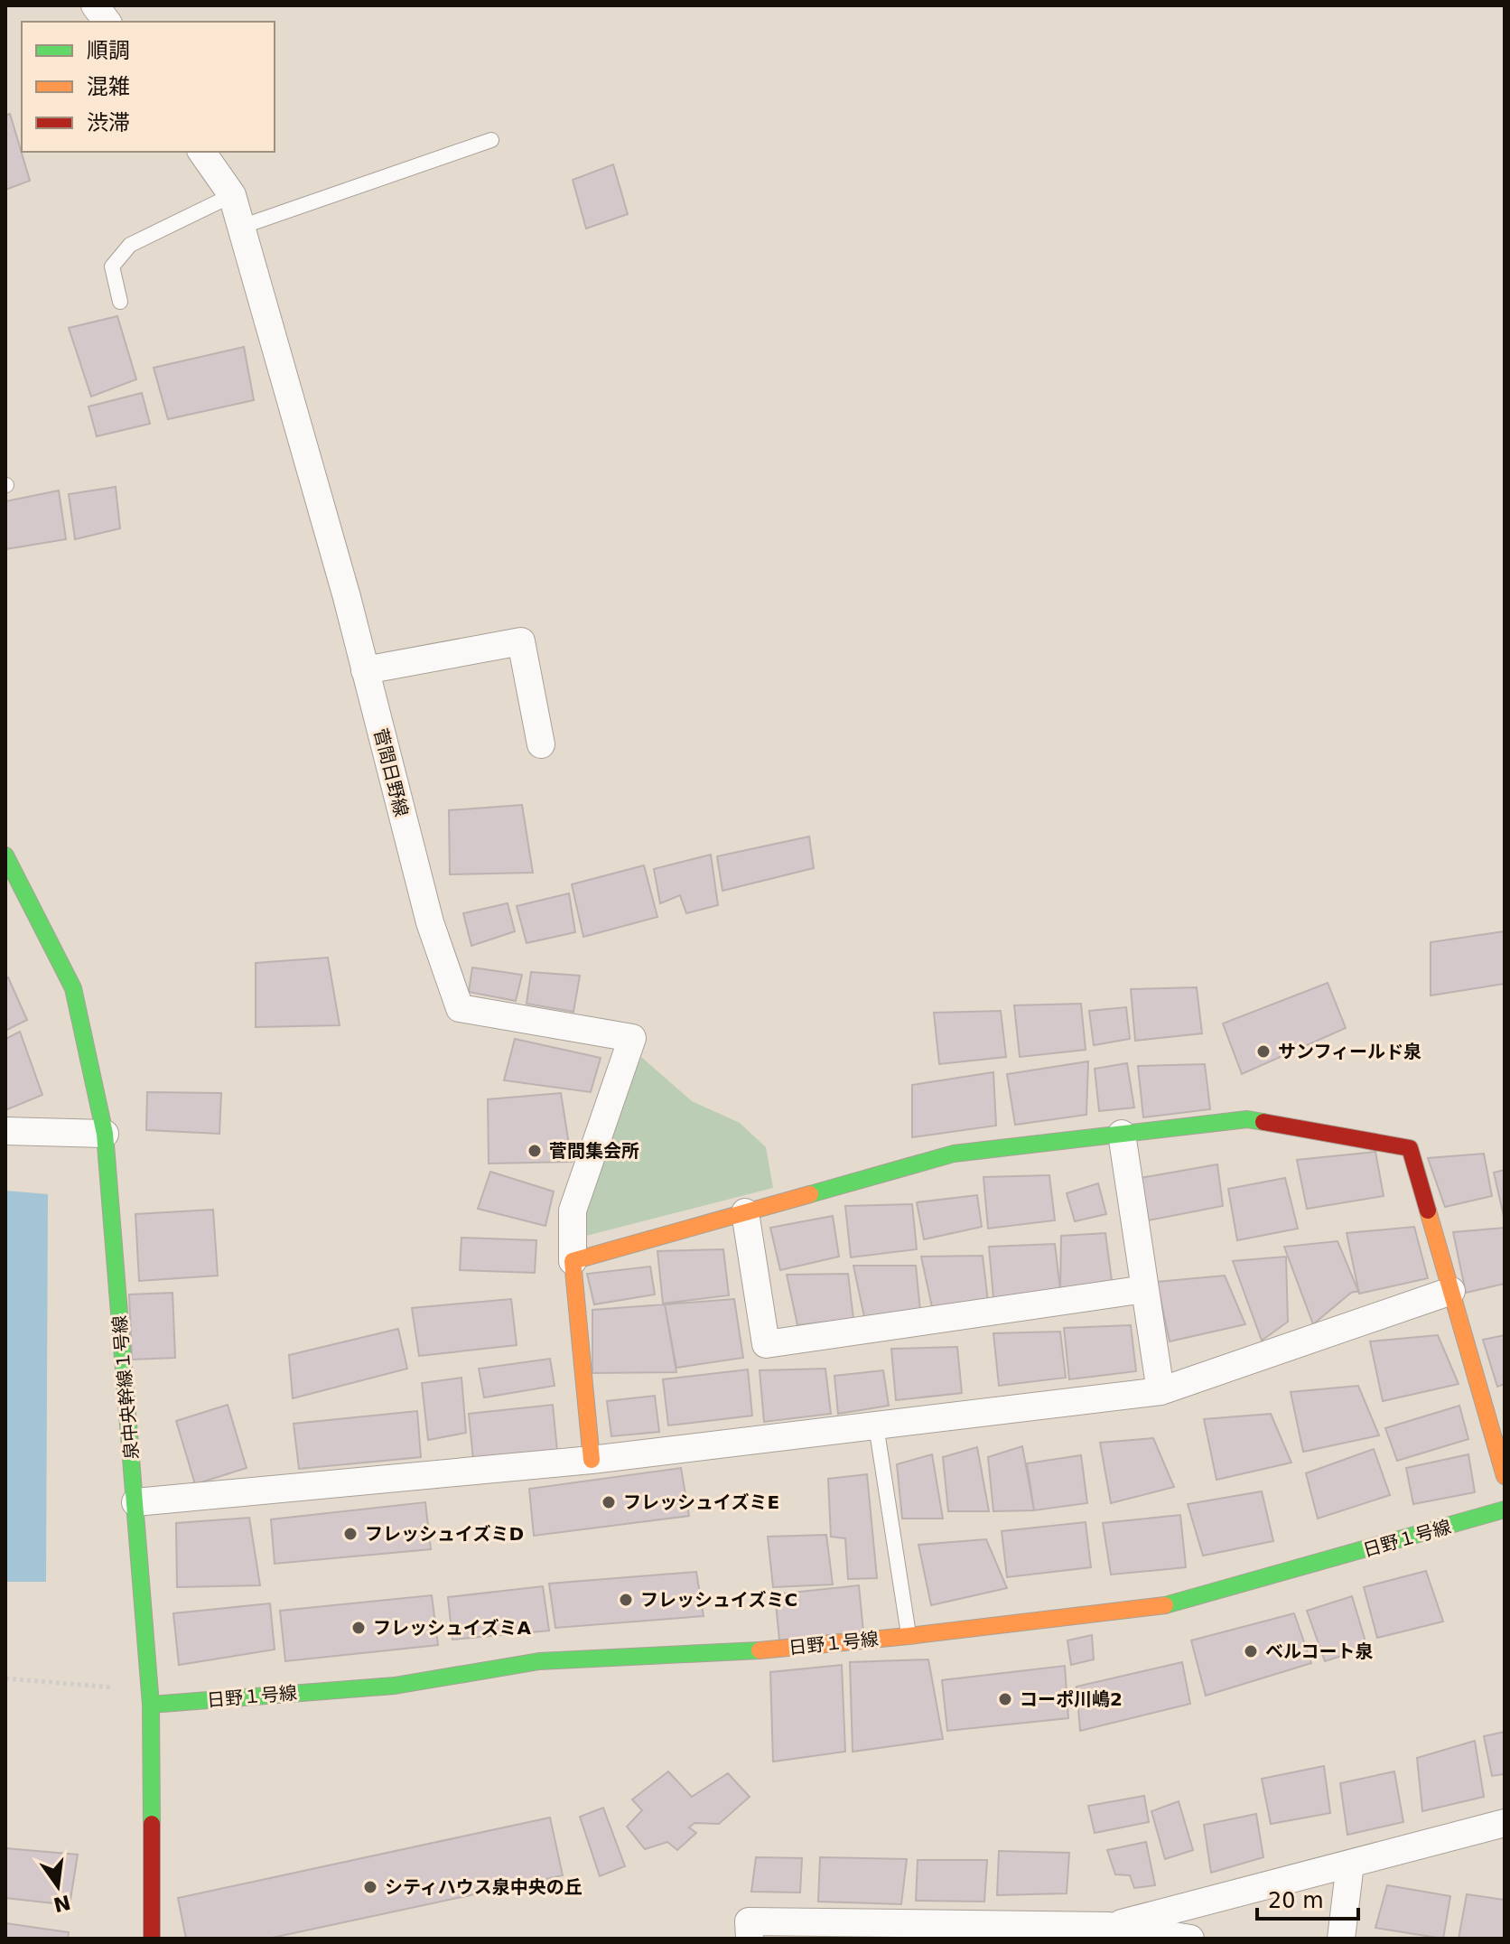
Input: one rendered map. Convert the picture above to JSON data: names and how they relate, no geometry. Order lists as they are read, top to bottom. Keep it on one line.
{"streets":{"street":["菅間日野線","泉中央幹線１号線","日野１号線"]},"crossings":[["泉中央幹線１号線","日野１号線"]],"places":["サンフィールド泉","菅間集会所","フレッシュイズミE","フレッシュイズミD","フレッシュイズミC","フレッシュイズミA","ベルコート泉","コーポ川嶋2","シティハウス泉中央の丘"],"legend":["順調","混雑","渋滞"],"scale_bar":"20 m","north":"bottom"}
